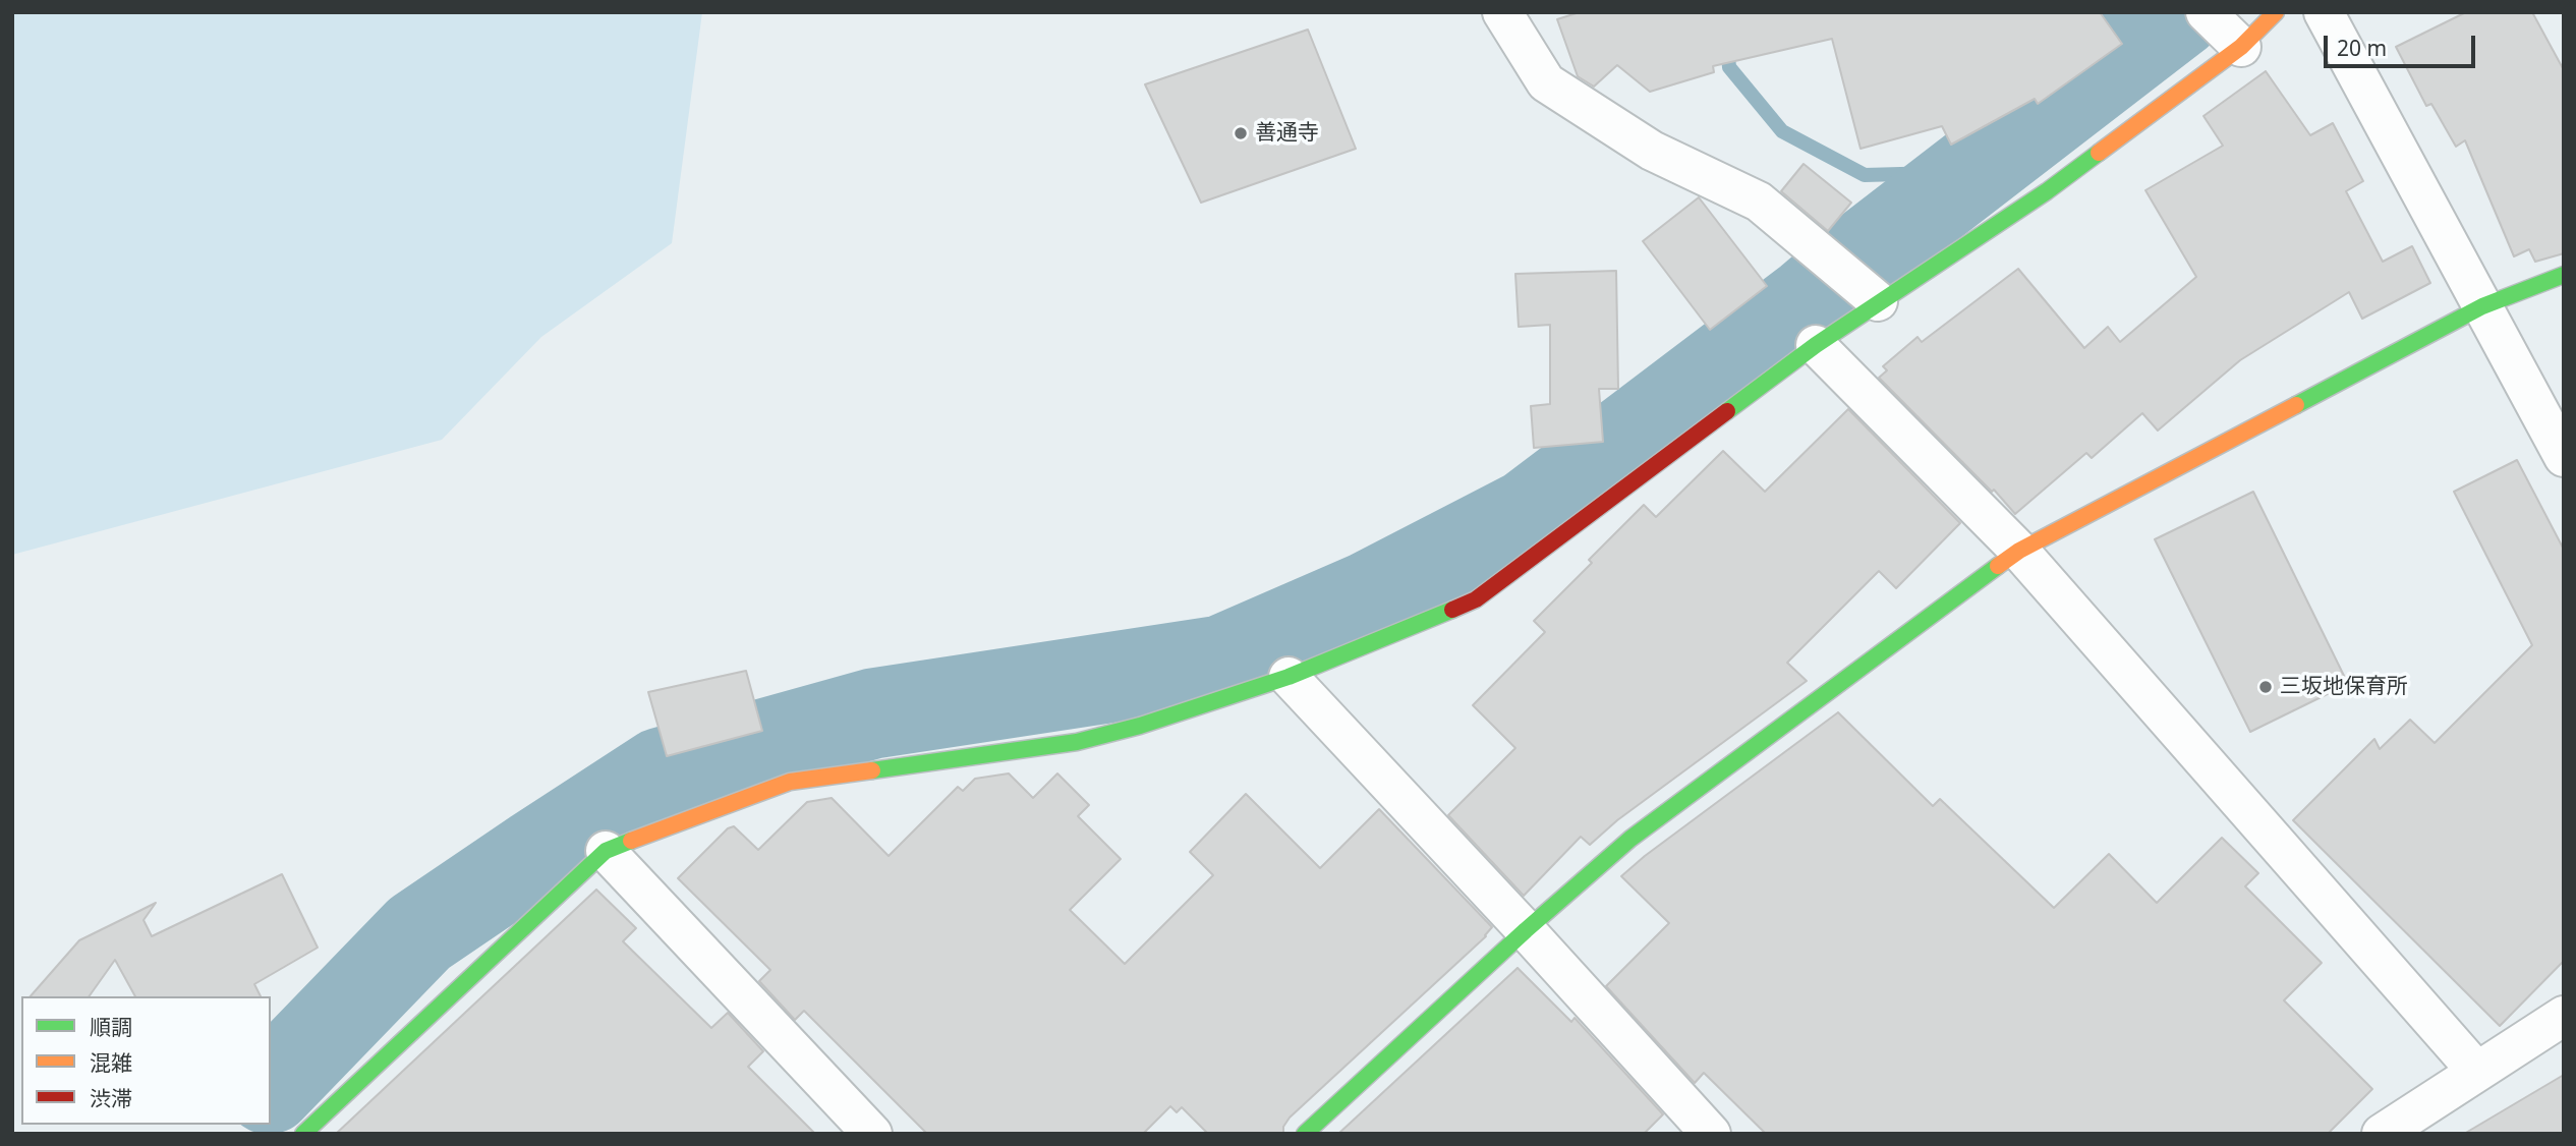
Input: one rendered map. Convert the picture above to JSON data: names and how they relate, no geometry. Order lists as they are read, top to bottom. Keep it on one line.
{"places":["善通寺","三坂地保育所"],"legend":["順調","混雑","渋滞"],"scale_bar":"20 m"}
